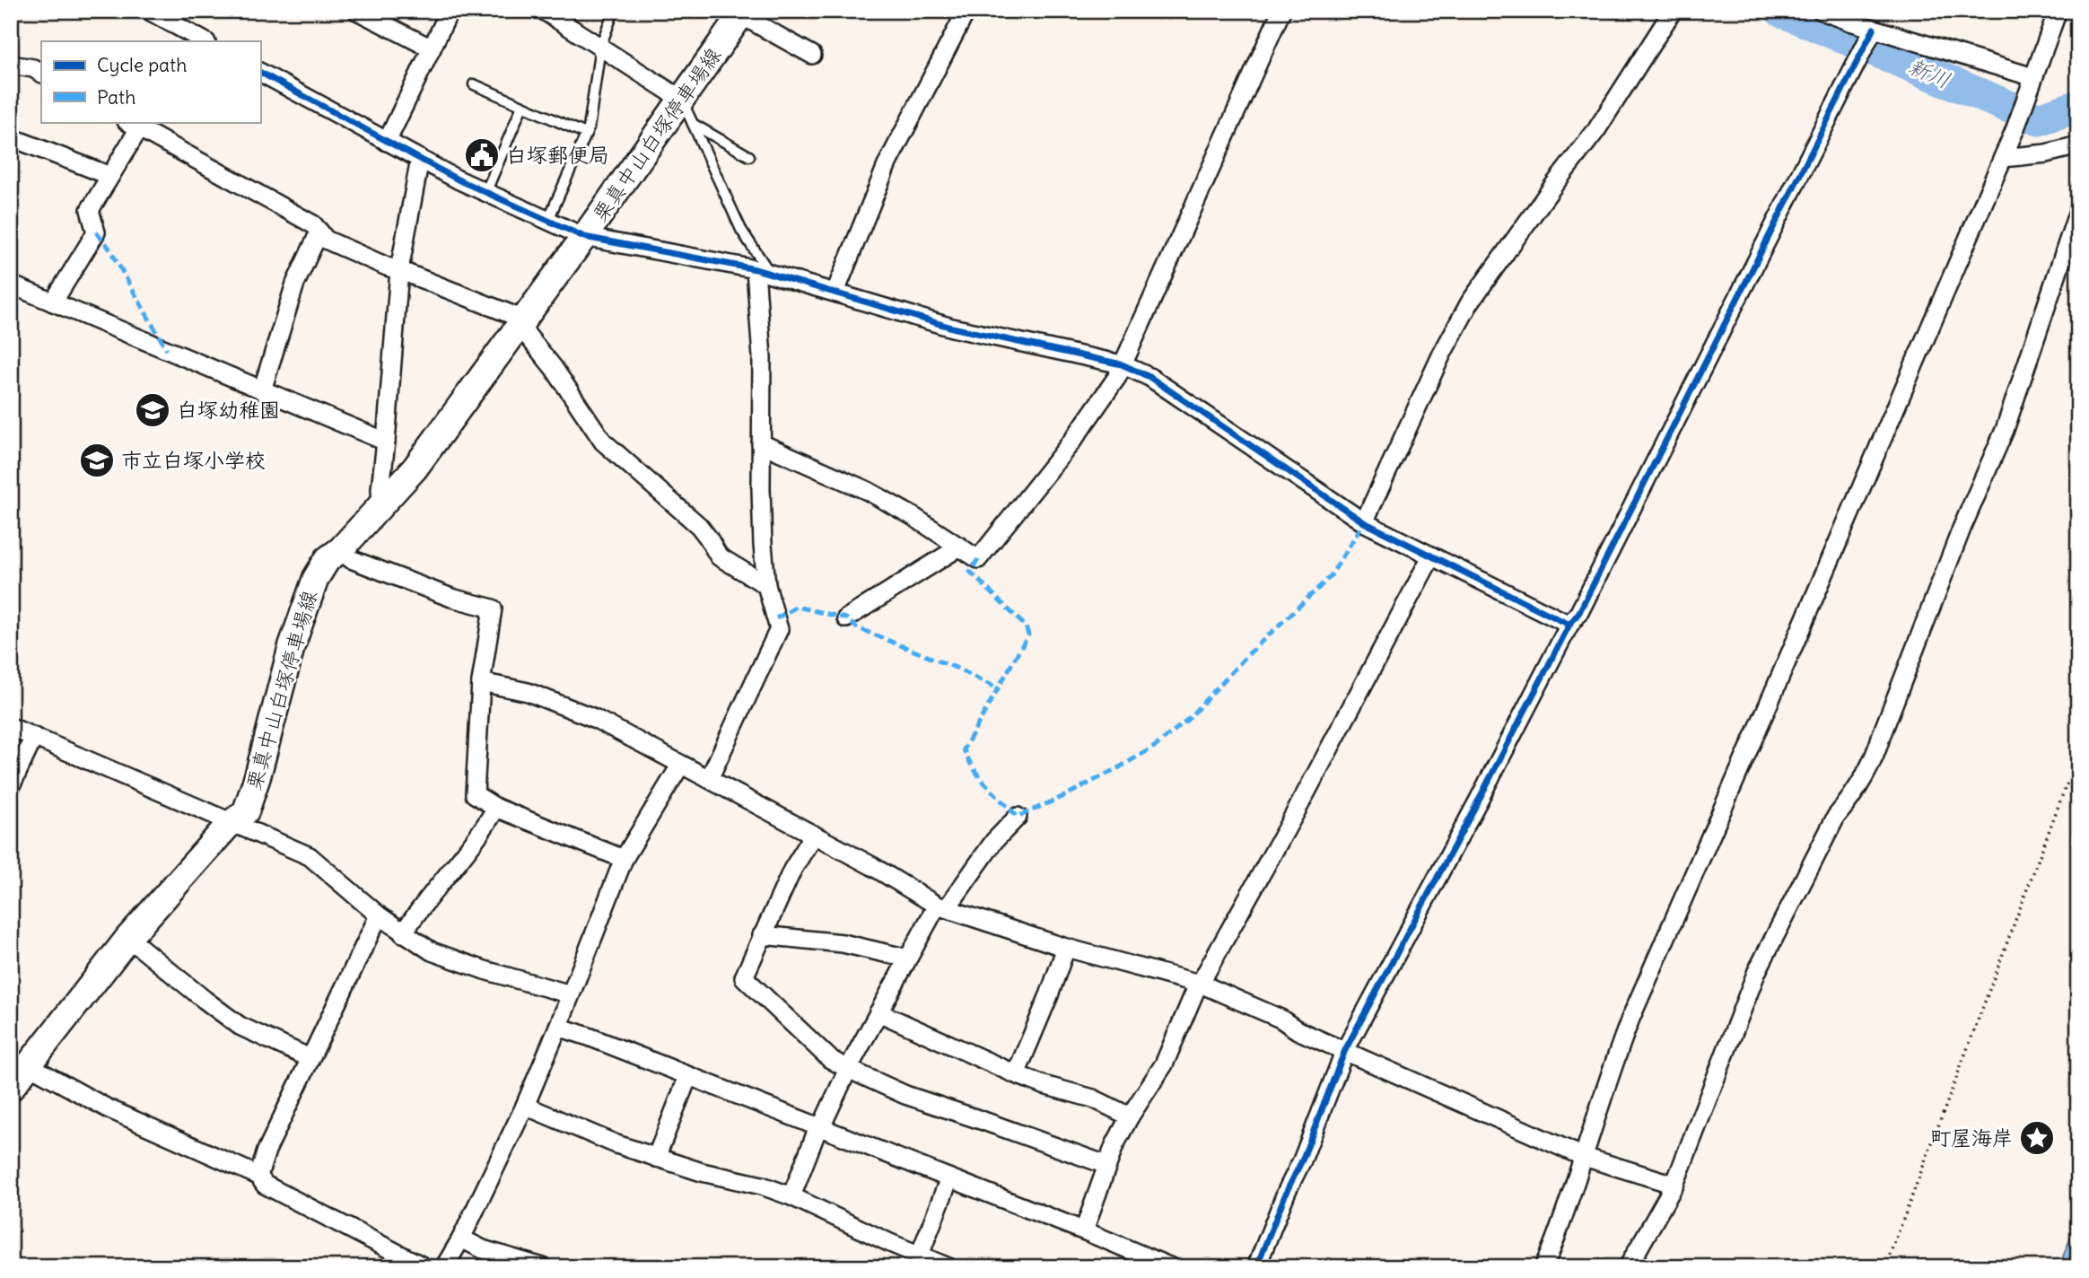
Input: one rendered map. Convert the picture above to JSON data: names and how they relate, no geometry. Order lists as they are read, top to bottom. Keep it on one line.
{"streets":{"main road":["栗真中山白塚停車場線"]},"water":["新川"],"places":{"public building":["白塚郵便局"],"school or university":["白塚幼稚園","市立白塚小学校"],"place":["町屋海岸"]},"legend":["Cycle path","Path"]}
